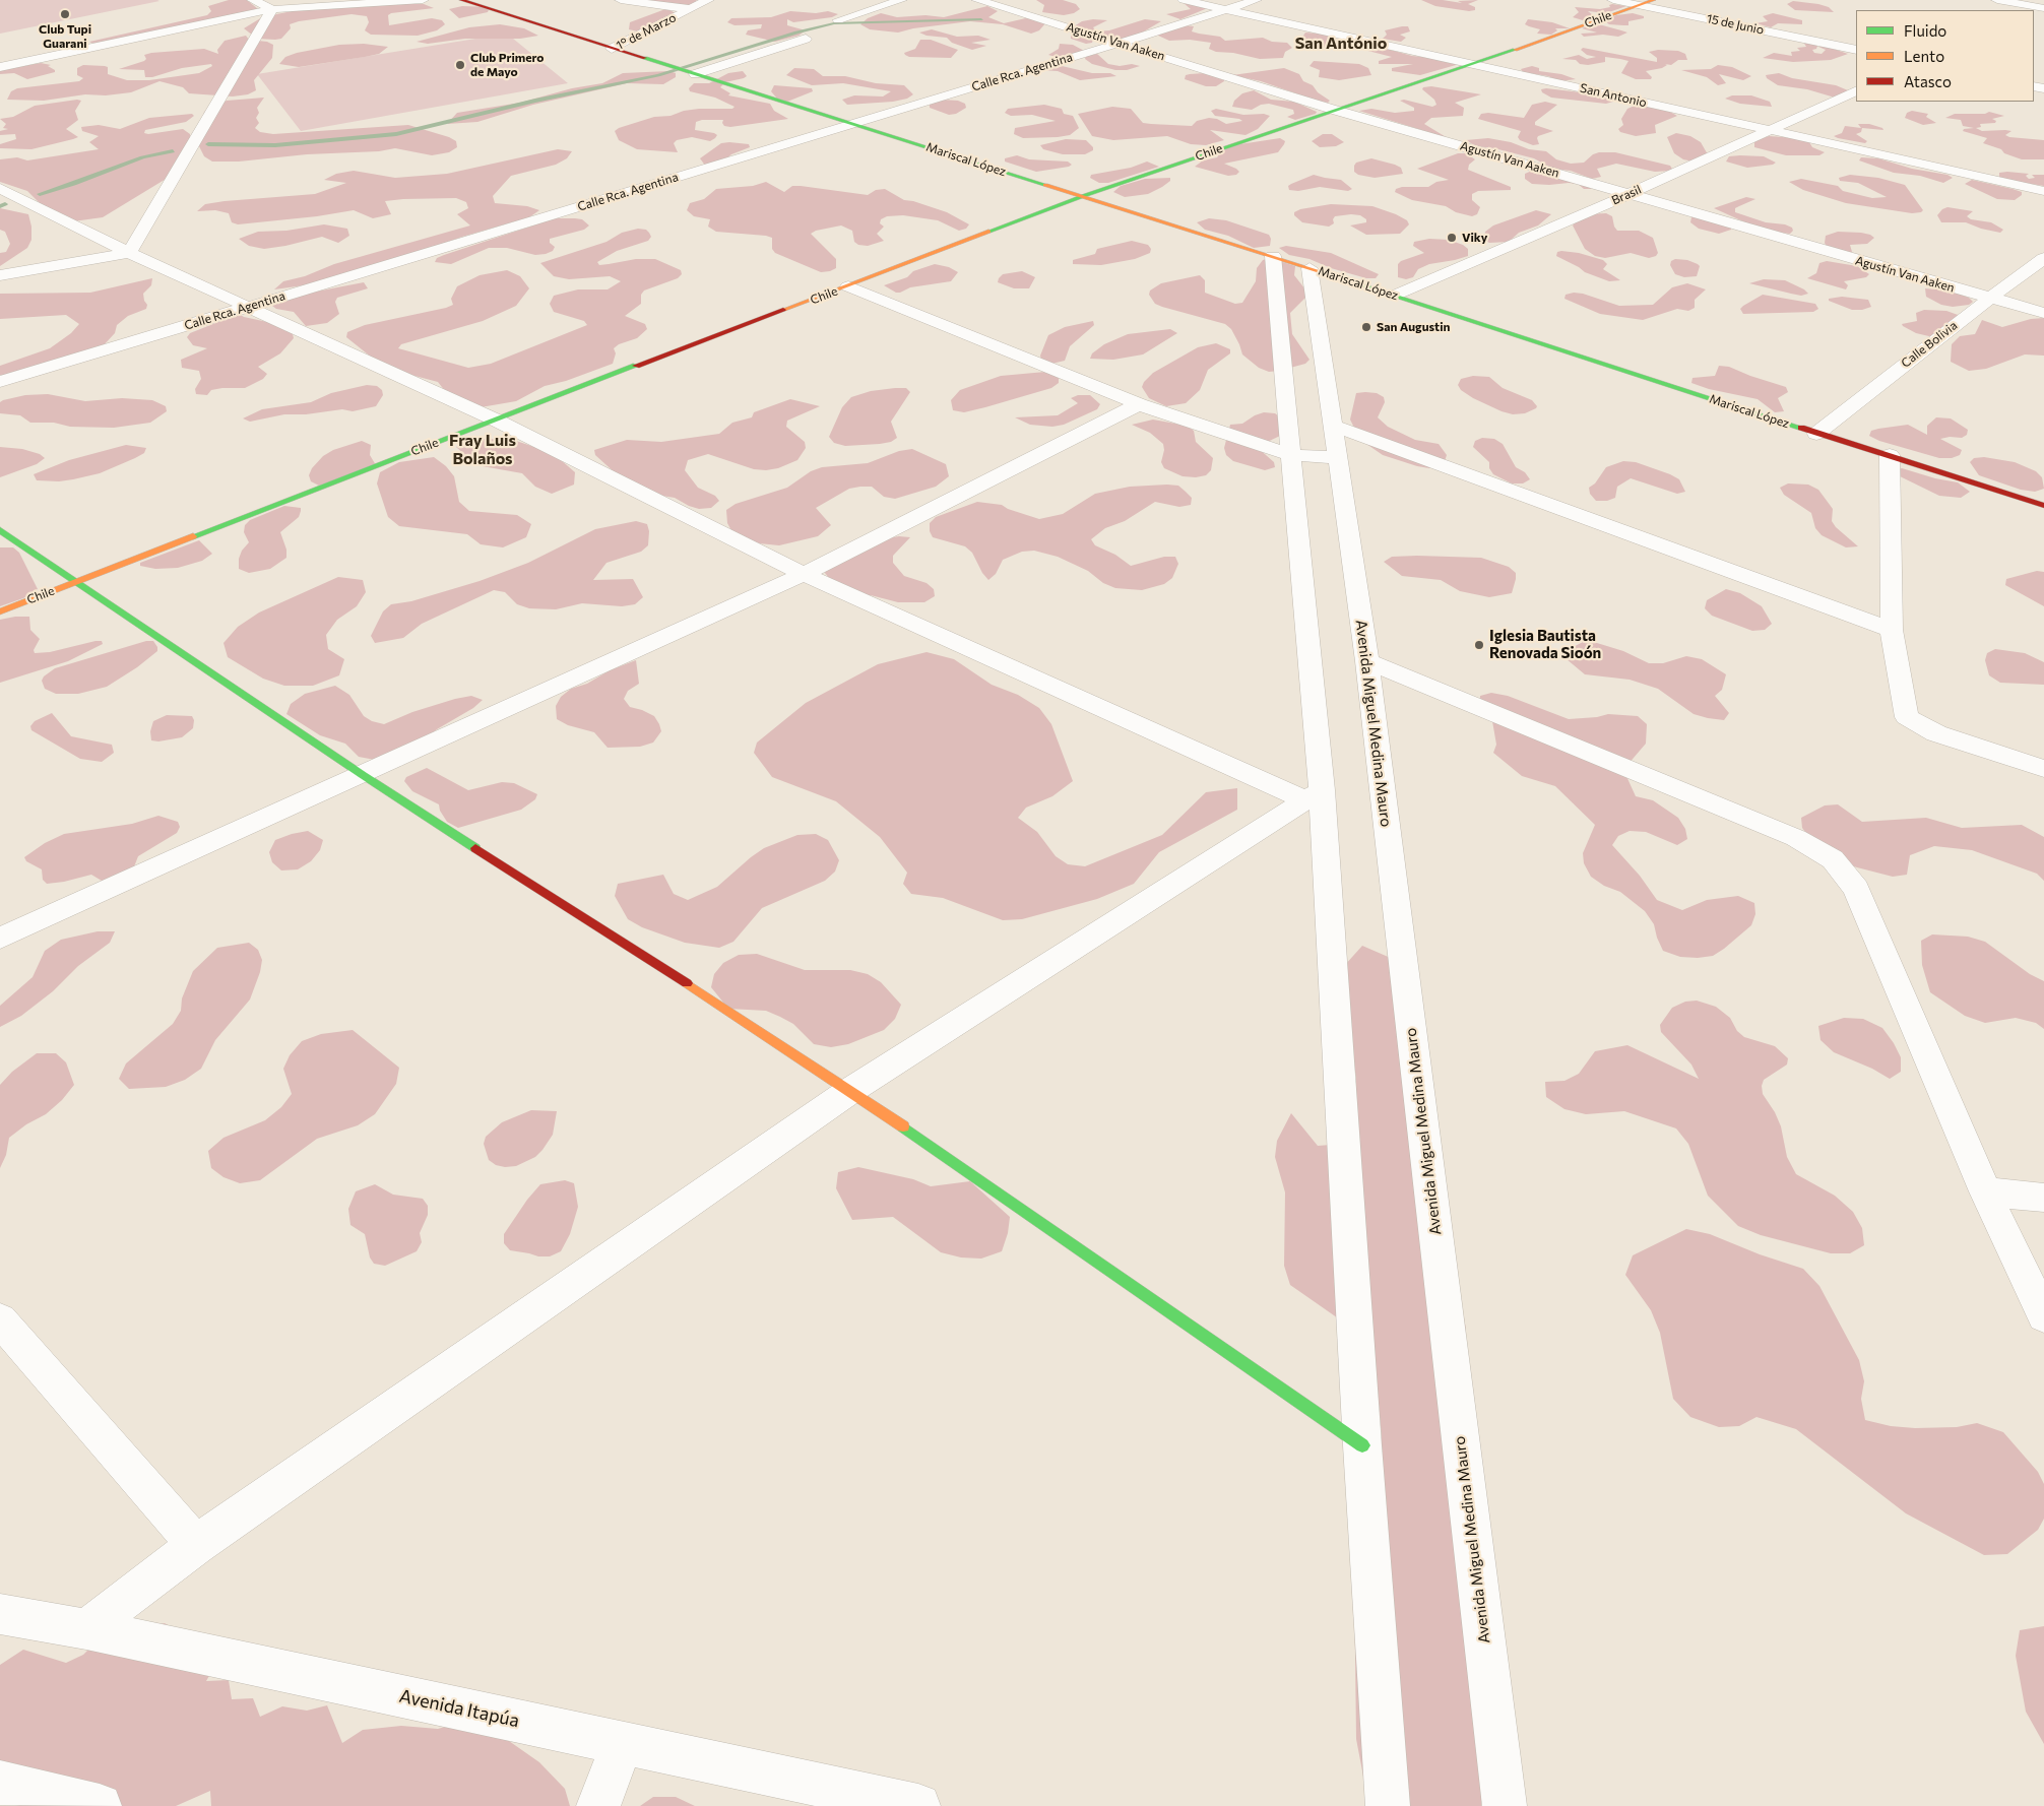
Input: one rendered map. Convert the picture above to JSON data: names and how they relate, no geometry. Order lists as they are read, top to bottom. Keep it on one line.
{"streets":{"street":["Chile","15 de Junio","1° de Marzo","Agustín Van Aaken","Calle Rca. Agentina","San Antonio","Mariscal López","Brasil","Calle Bolivia","Avenida Miguel Medina Mauro","Avenida Itapúa"]},"crossings":[["Chile","15 de Junio"],["Chile","Agustín Van Aaken"],["Chile","San Antonio"],["Chile","Mariscal López"],["1° de Marzo","Mariscal López"],["Agustín Van Aaken","Calle Rca. Agentina"],["Agustín Van Aaken","Brasil"],["Agustín Van Aaken","Calle Bolivia"],["Calle Rca. Agentina","San Antonio"],["Calle Rca. Agentina","Mariscal López"],["San Antonio","Brasil"],["Mariscal López","Brasil"],["Mariscal López","Calle Bolivia"],["Mariscal López","Avenida Miguel Medina Mauro"]],"districts":["San António","Fray Luis Bolaños"],"places":["Club Tupi Guarani","Club Primero de Mayo","Viky","San Augustin","Iglesia Bautista Renovada Sioón"],"legend":["Fluido","Lento","Atasco"]}
